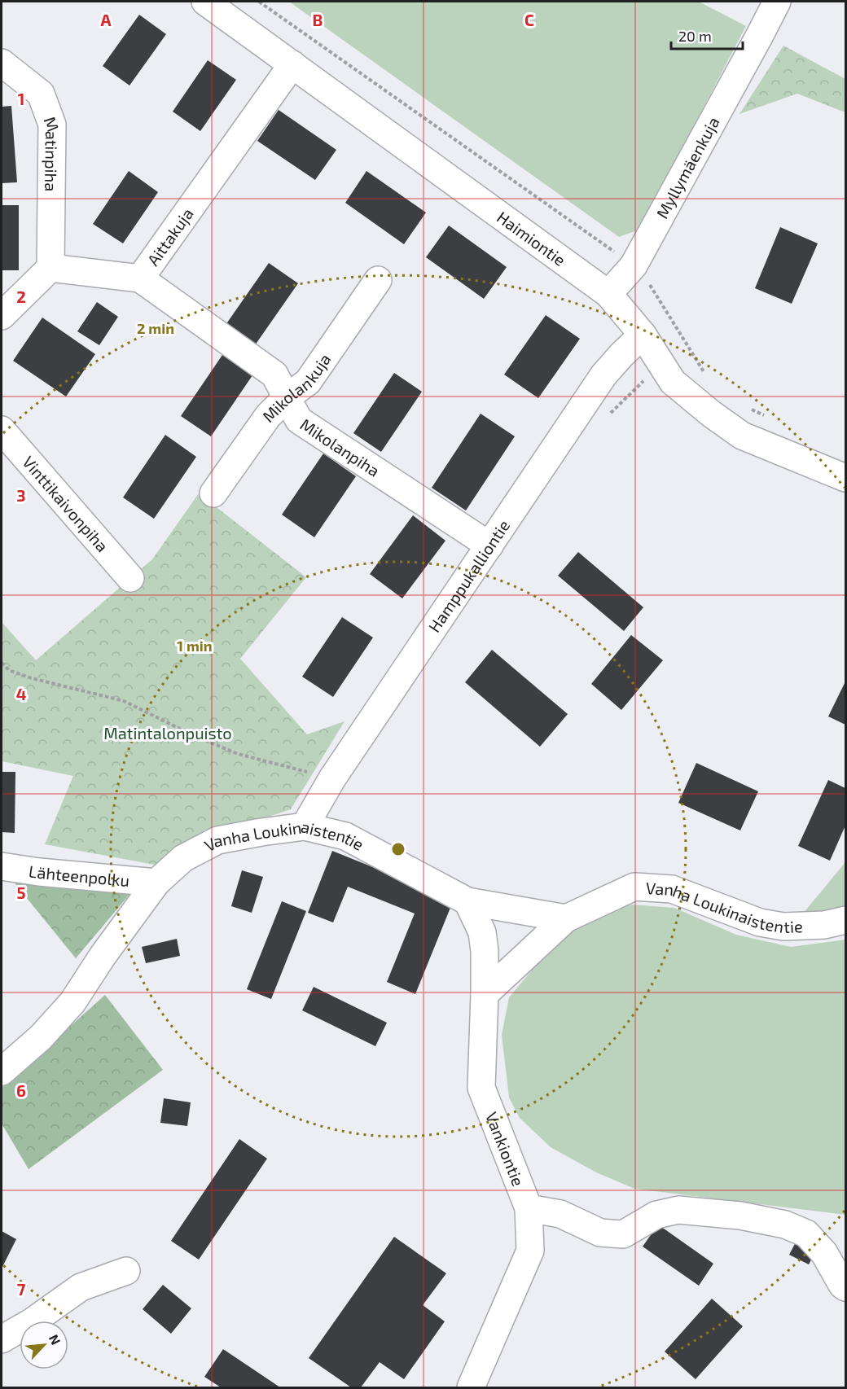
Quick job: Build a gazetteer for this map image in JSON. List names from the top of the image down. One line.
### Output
{"streets":{"street":["Matinpiha","Myllymäenkuja","Aittakuja","Haimiontie","Mikolankuja","Mikolanpiha","Vinttikaivonpiha","Hamppukalliontie","Vanha Loukinaistentie","Lähteenpolku","Vankiontie"]},"crossings":[["Matinpiha","Aittakuja"],["Myllymäenkuja","Haimiontie"],["Aittakuja","Haimiontie"],["Aittakuja","Mikolanpiha"],["Haimiontie","Hamppukalliontie"],["Mikolankuja","Mikolanpiha"],["Mikolanpiha","Hamppukalliontie"],["Hamppukalliontie","Vanha Loukinaistentie"],["Vanha Loukinaistentie","Lähteenpolku"],["Vanha Loukinaistentie","Vankiontie"]],"parks":["Matintalonpuisto"],"scale_bar":"20 m","north":"top right","grid":{"columns":["A","B","C"],"rows":["1","2","3","4","5","6","7"]},"rings":["2 min","1 min"]}
